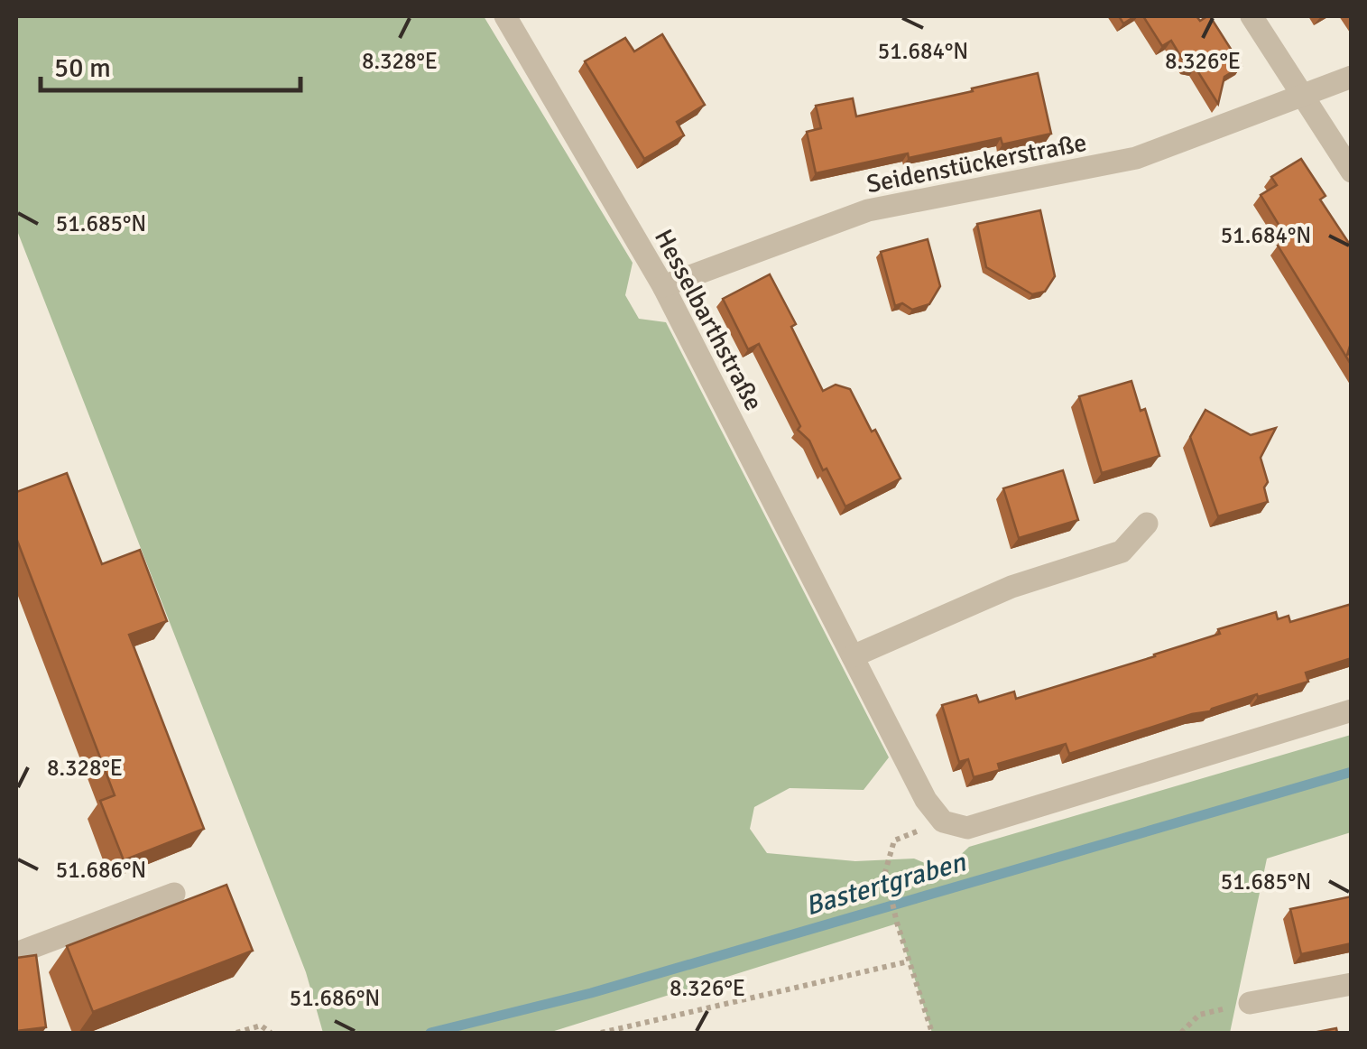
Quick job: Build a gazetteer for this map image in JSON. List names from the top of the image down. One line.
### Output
{"streets":{"street":["Seidenstückerstraße","Hesselbarthstraße"]},"crossings":[["Seidenstückerstraße","Hesselbarthstraße"]],"water":["Bastertgraben"],"scale_bar":"50 m","coordinates":["51.684°N","8.328°E","8.326°E","51.685°N","51.686°N"]}
